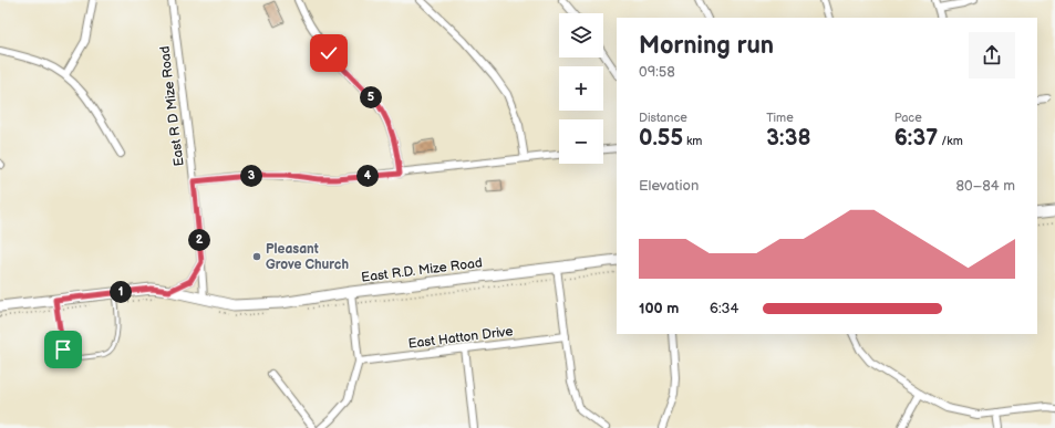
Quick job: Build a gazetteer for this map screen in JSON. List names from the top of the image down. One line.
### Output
{"streets":{"main road":["East R.D. Mize Road"],"street":["East R D Mize Road","East Hatton Drive"]},"crossings":[["East R D Mize Road","East R.D. Mize Road"]],"places":["Pleasant Grove Church"],"page":{"map_buttons":["+","−"],"heading":["Morning run","09:58"],"pins":["5","3","4","2","1"],"stats":[["Distance","0.55 km"],["Time","3:38"],["Pace","6:37 /km"]],"chart":["Elevation","80–84 m"],"list":[{"name":"100 m","note":"6:34"}]}}
